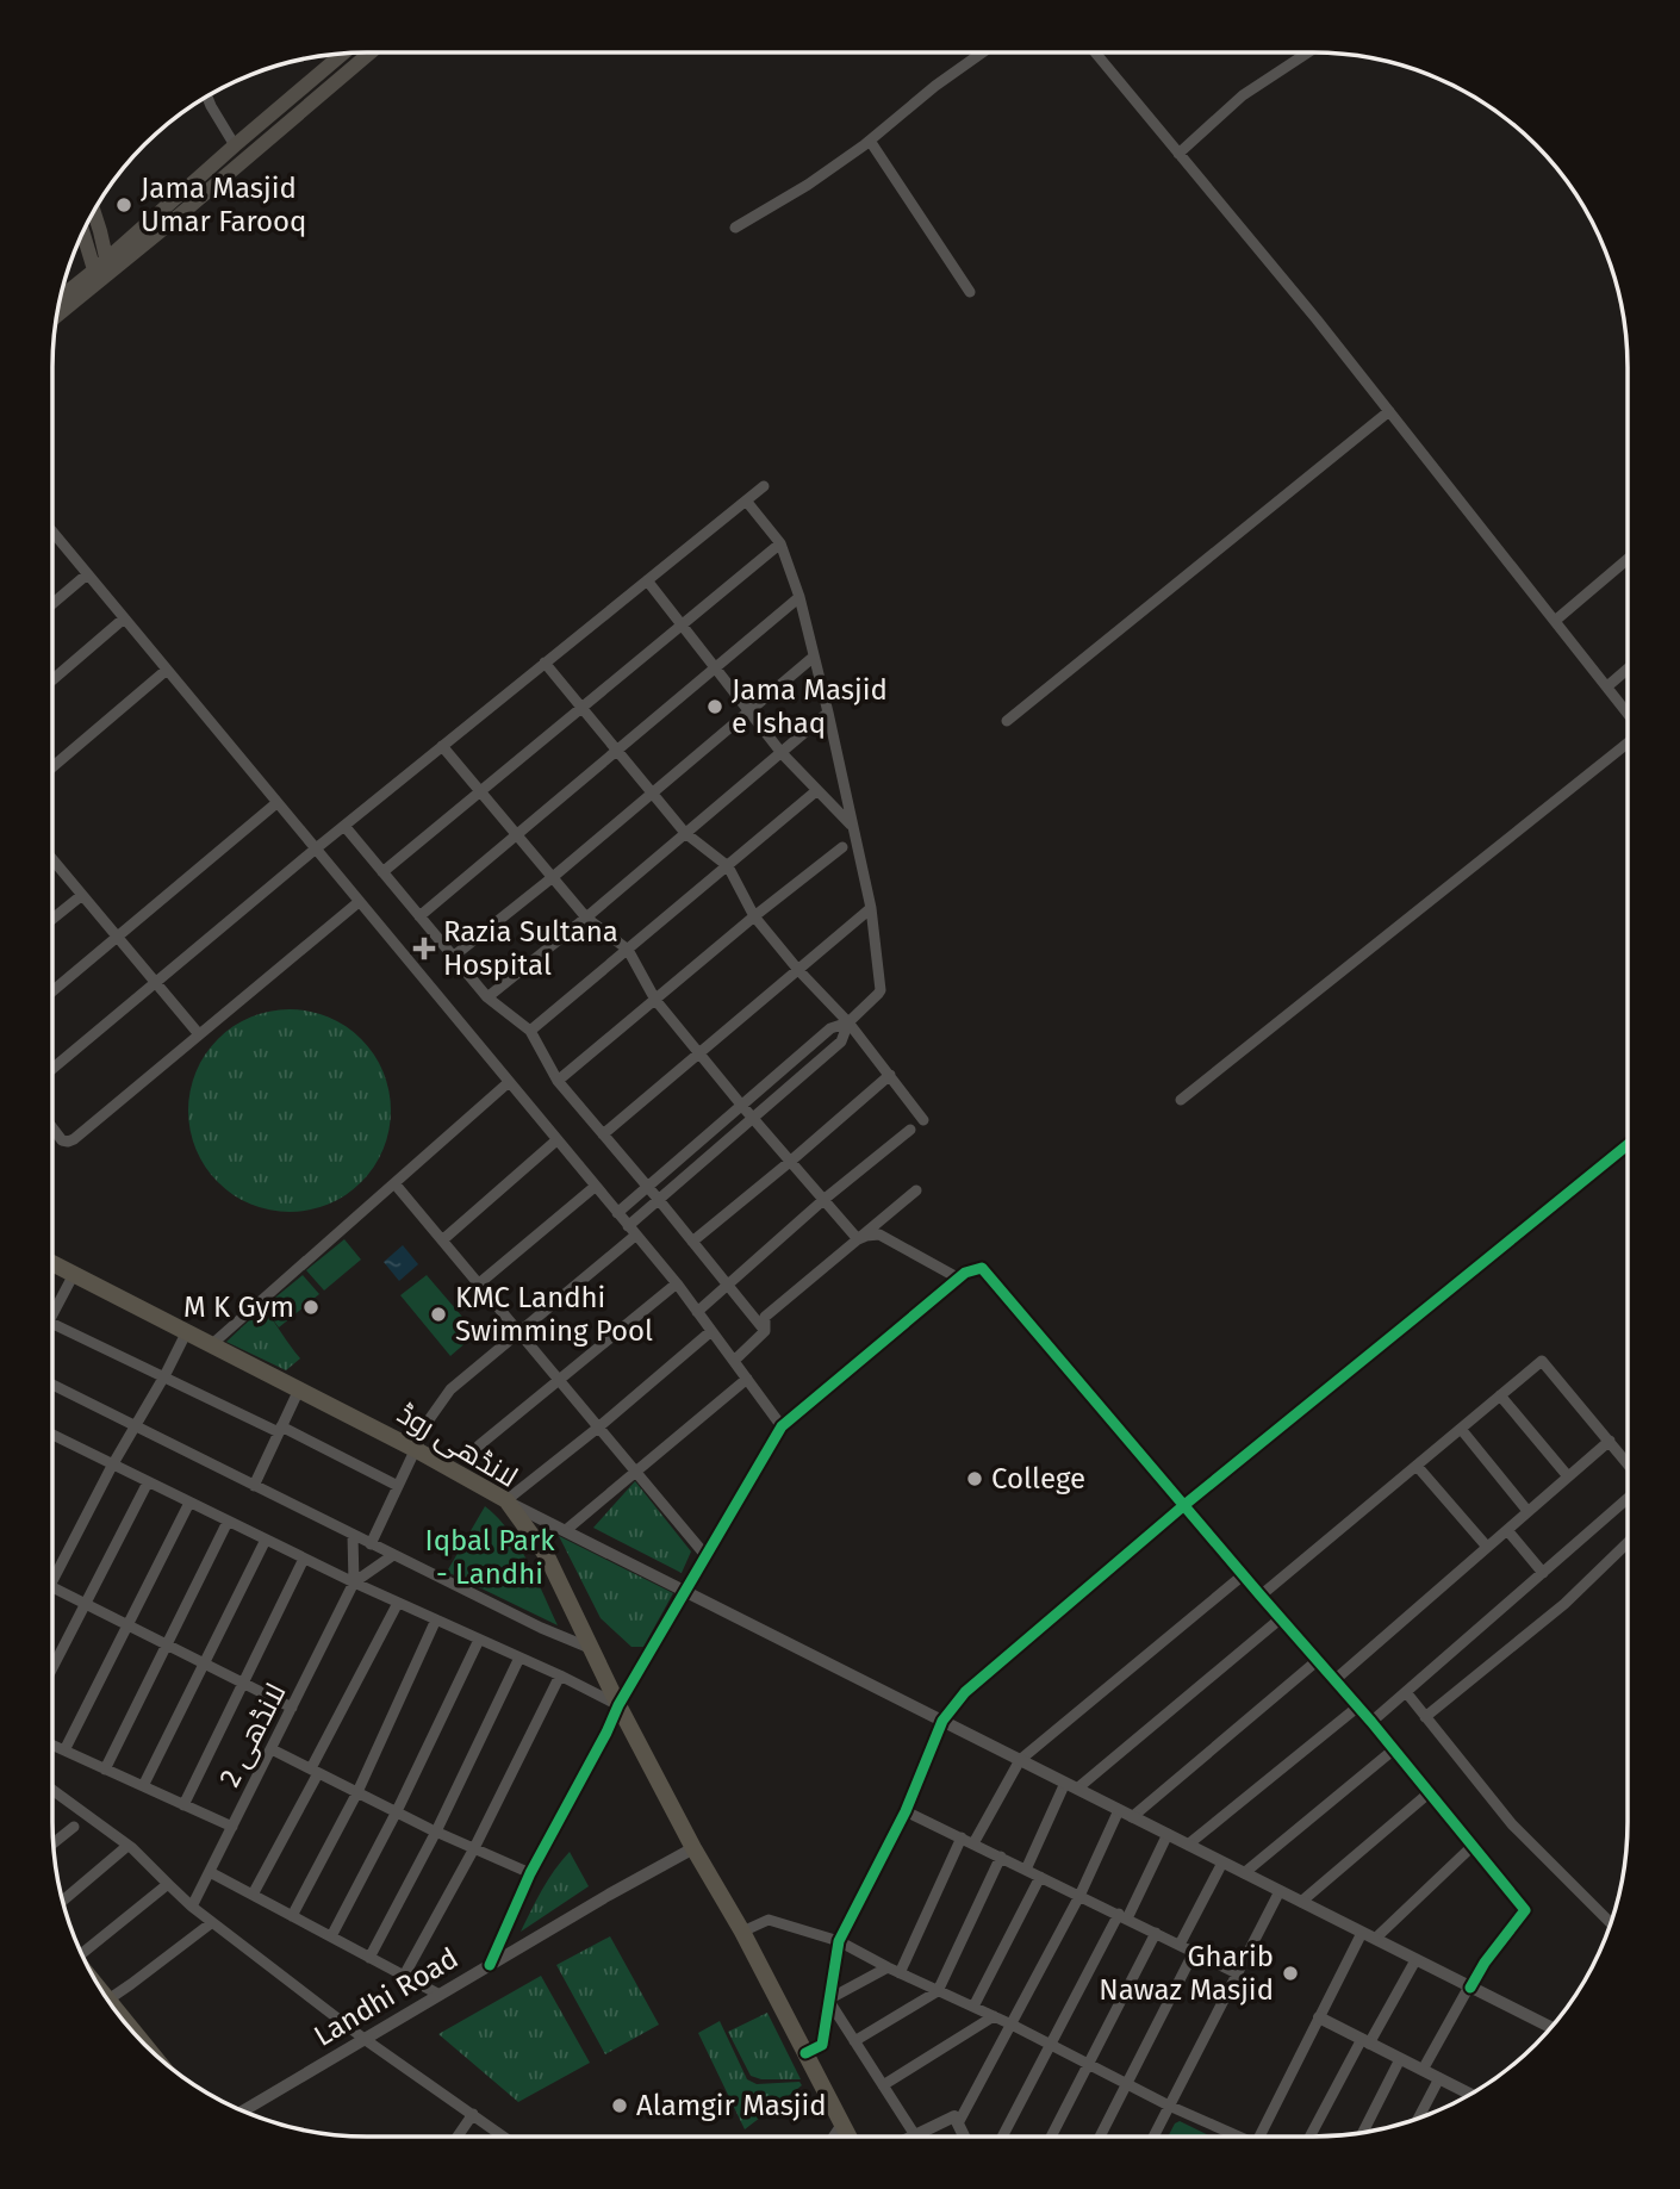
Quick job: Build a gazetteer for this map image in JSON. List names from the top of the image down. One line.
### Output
{"streets":{"main road":["لانڈھی روڈ"],"street":["لانڈھی 2","Landhi Road"]},"crossings":[["لانڈھی روڈ","Landhi Road"]],"parks":["Iqbal Park - Landhi"],"places":{"other":["Jama Masjid Umar Farooq","Jama Masjid e Ishaq","M K Gym","KMC Landhi Swimming Pool","College","Gharib Nawaz Masjid","Alamgir Masjid"],"health":["Razia Sultana Hospital"]}}
